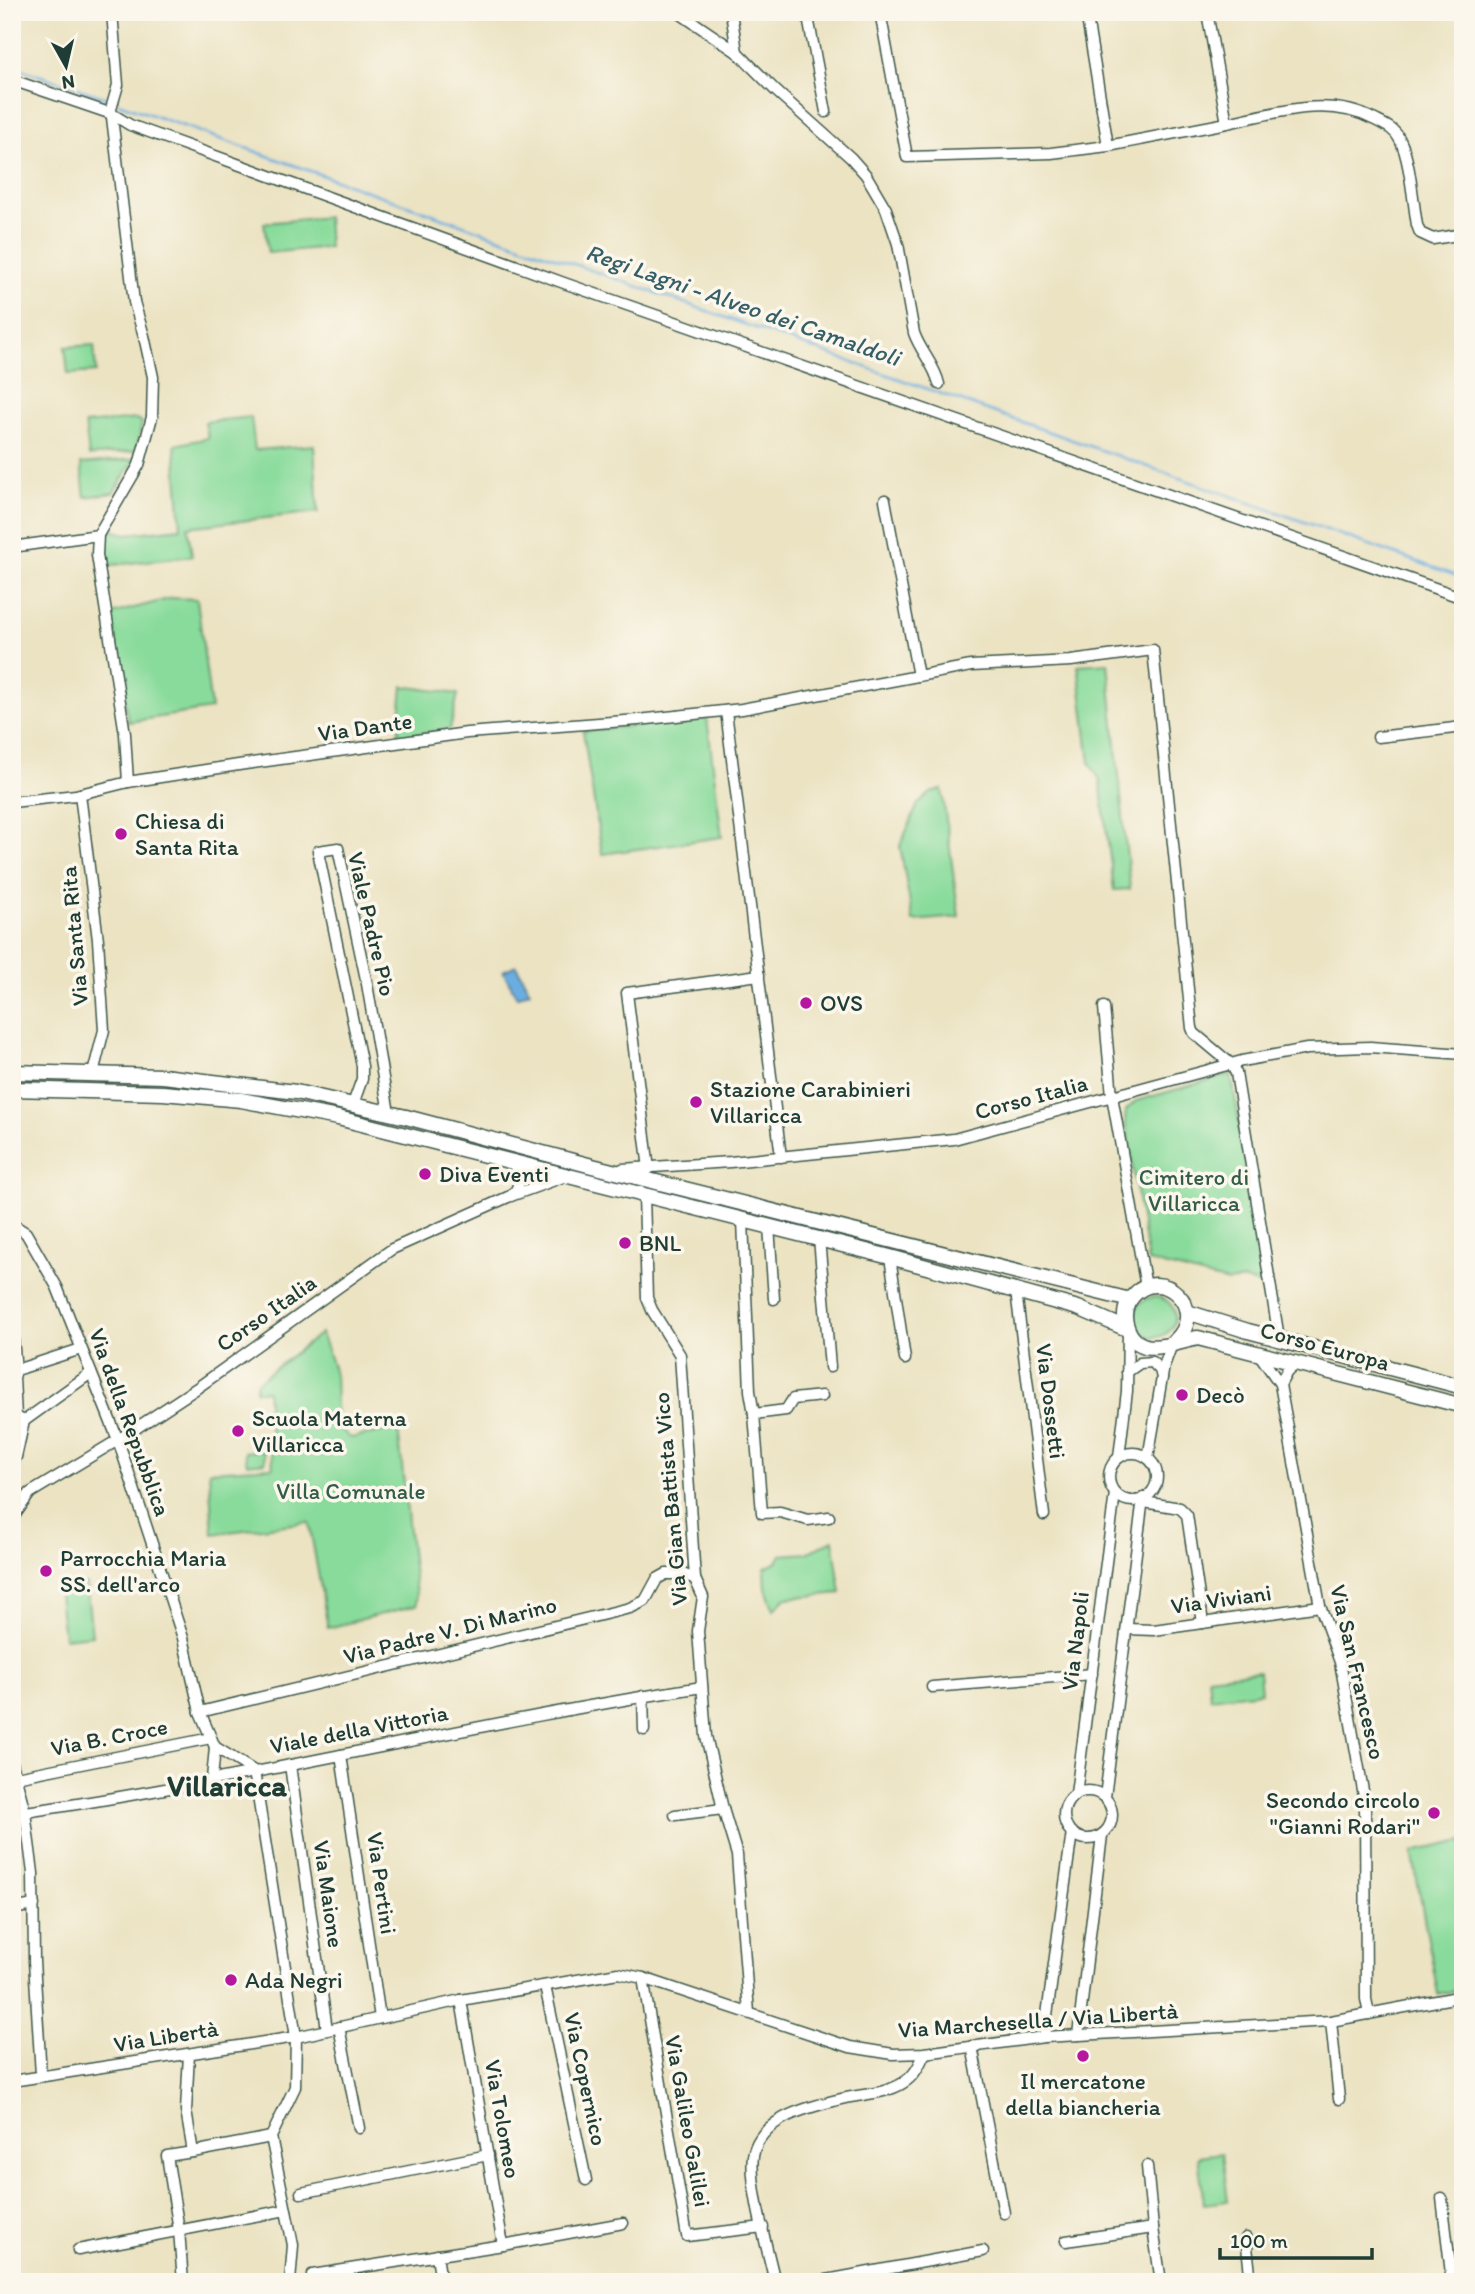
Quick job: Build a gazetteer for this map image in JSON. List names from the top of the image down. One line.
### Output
{"streets":{"main road":["Corso Europa"],"street":["Via Dante","Viale Padre Pio","Via Santa Rita","Corso Italia","Via Dossetti","Via della Repubblica","Via Gian Battista Vico","Via Viviani","Via Padre V. Di Marino","Via Napoli","Via San Francesco","Viale della Vittoria","Via B. Croce","Via Pertini","Via Maione","Via Marchesella / Via Libertà","Via Libertà","Via Copernico","Via Tolomeo","Via Galileo Galilei"]},"crossings":[["Via Dante","Via Santa Rita"],["Via Dante","Corso Italia"],["Corso Italia","Via della Repubblica"],["Corso Europa","Via San Francesco"],["Via della Repubblica","Via Padre V. Di Marino"],["Via della Repubblica","Via B. Croce"],["Via Gian Battista Vico","Via Padre V. Di Marino"],["Via Gian Battista Vico","Viale della Vittoria"],["Via Gian Battista Vico","Via Marchesella / Via Libertà"],["Via Viviani","Via San Francesco"],["Via San Francesco","Via Marchesella / Via Libertà"],["Viale della Vittoria","Via Pertini"],["Viale della Vittoria","Via Maione"],["Via Pertini","Via Marchesella / Via Libertà"],["Via Maione","Via Marchesella / Via Libertà"],["Via Marchesella / Via Libertà","Via Libertà"],["Via Marchesella / Via Libertà","Via Copernico"],["Via Marchesella / Via Libertà","Via Tolomeo"],["Via Marchesella / Via Libertà","Via Galileo Galilei"]],"districts":["Villaricca"],"water":["Regi Lagni - Alveo dei Camaldoli"],"parks":["Cimitero di Villaricca","Villa Comunale"],"places":["Chiesa di Santa Rita","OVS","Stazione Carabinieri Villaricca","Diva Eventi","BNL","Decò","Scuola Materna Villaricca","Parrocchia Maria SS. dell'arco","Secondo circolo \"Gianni Rodari\"","Ada Negri","Il mercatone della biancheria"],"scale_bar":"100 m","north":"bottom"}
